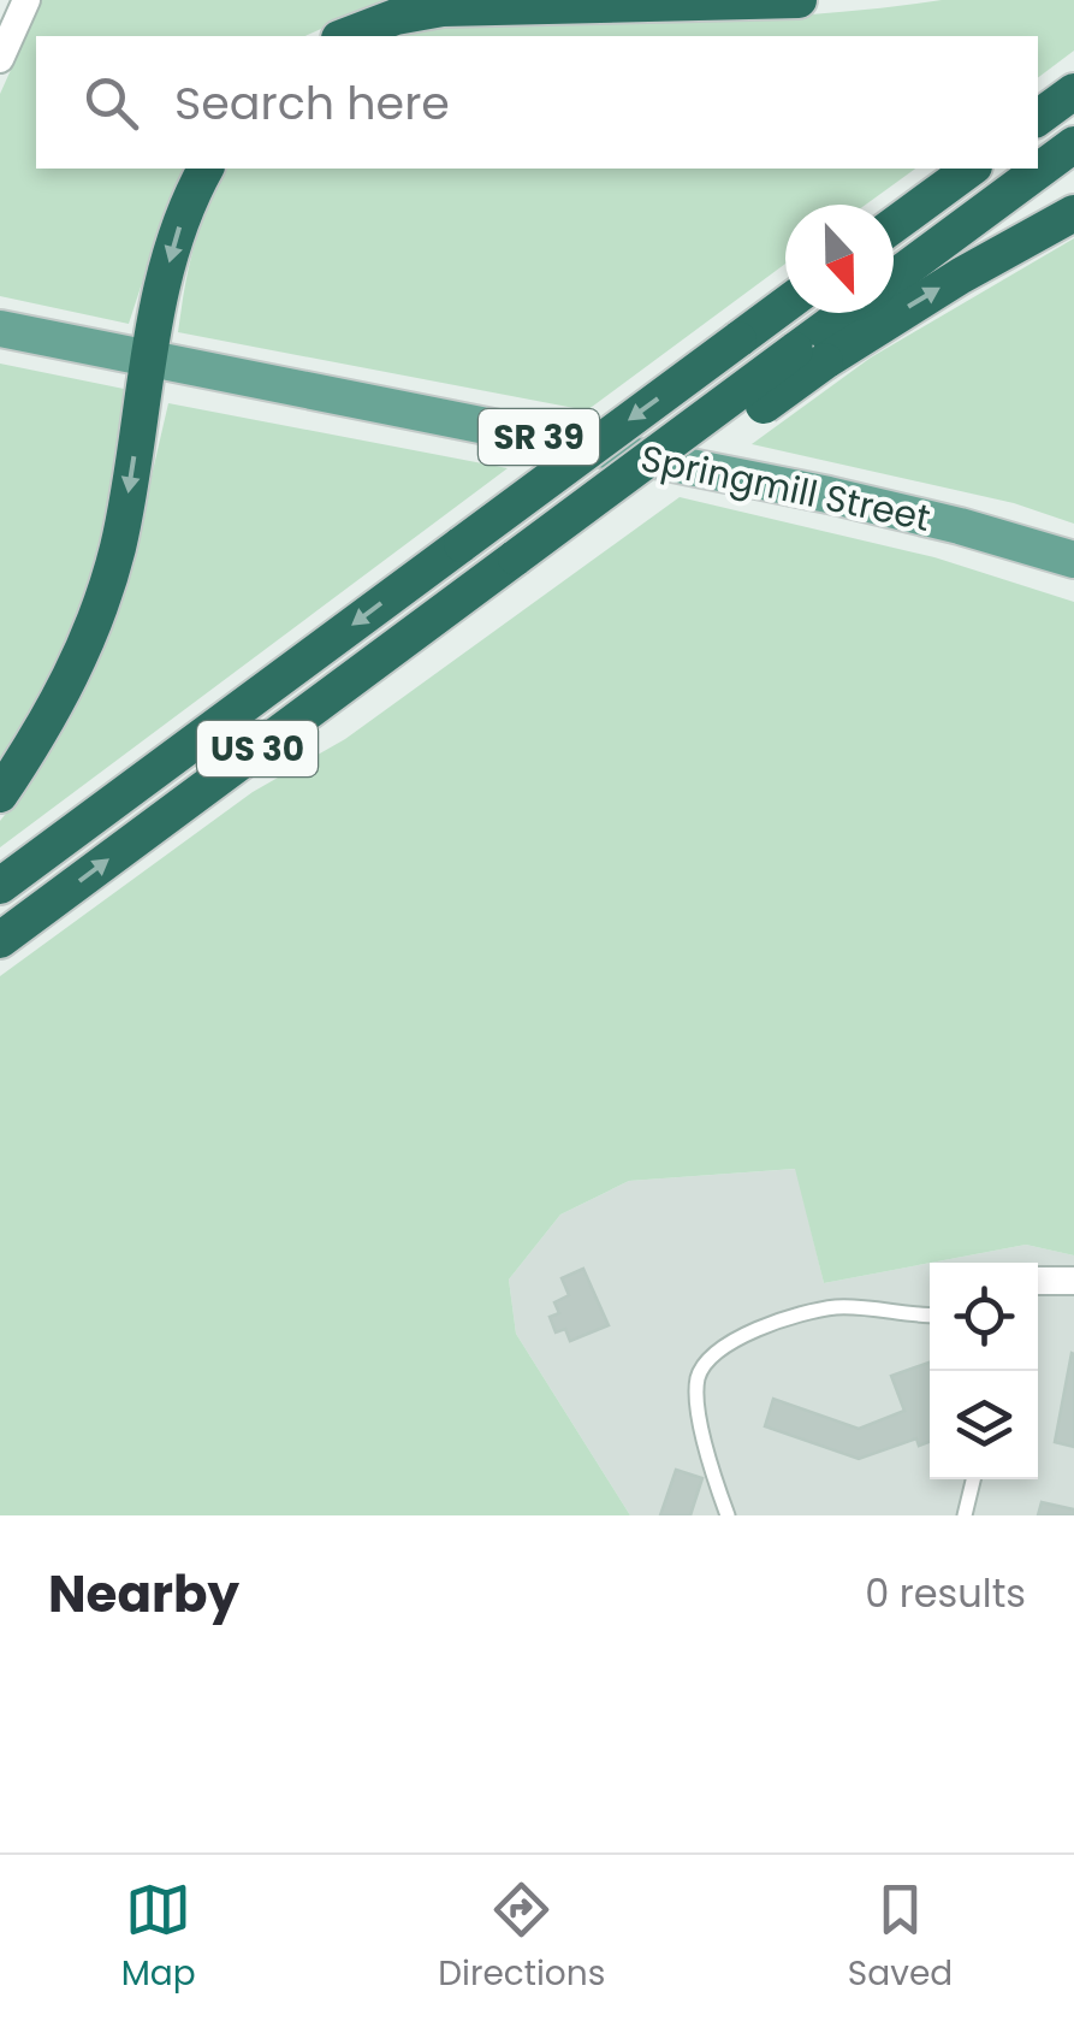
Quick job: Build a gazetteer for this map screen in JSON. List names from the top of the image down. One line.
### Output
{"streets":{"highway":["US 30"],"main road":["SR 39","Springmill Street"]},"north":"bottom","page":{"search":"Search here","heading":["Nearby","0 results"],"nav":["Map","Directions","Saved"]}}
